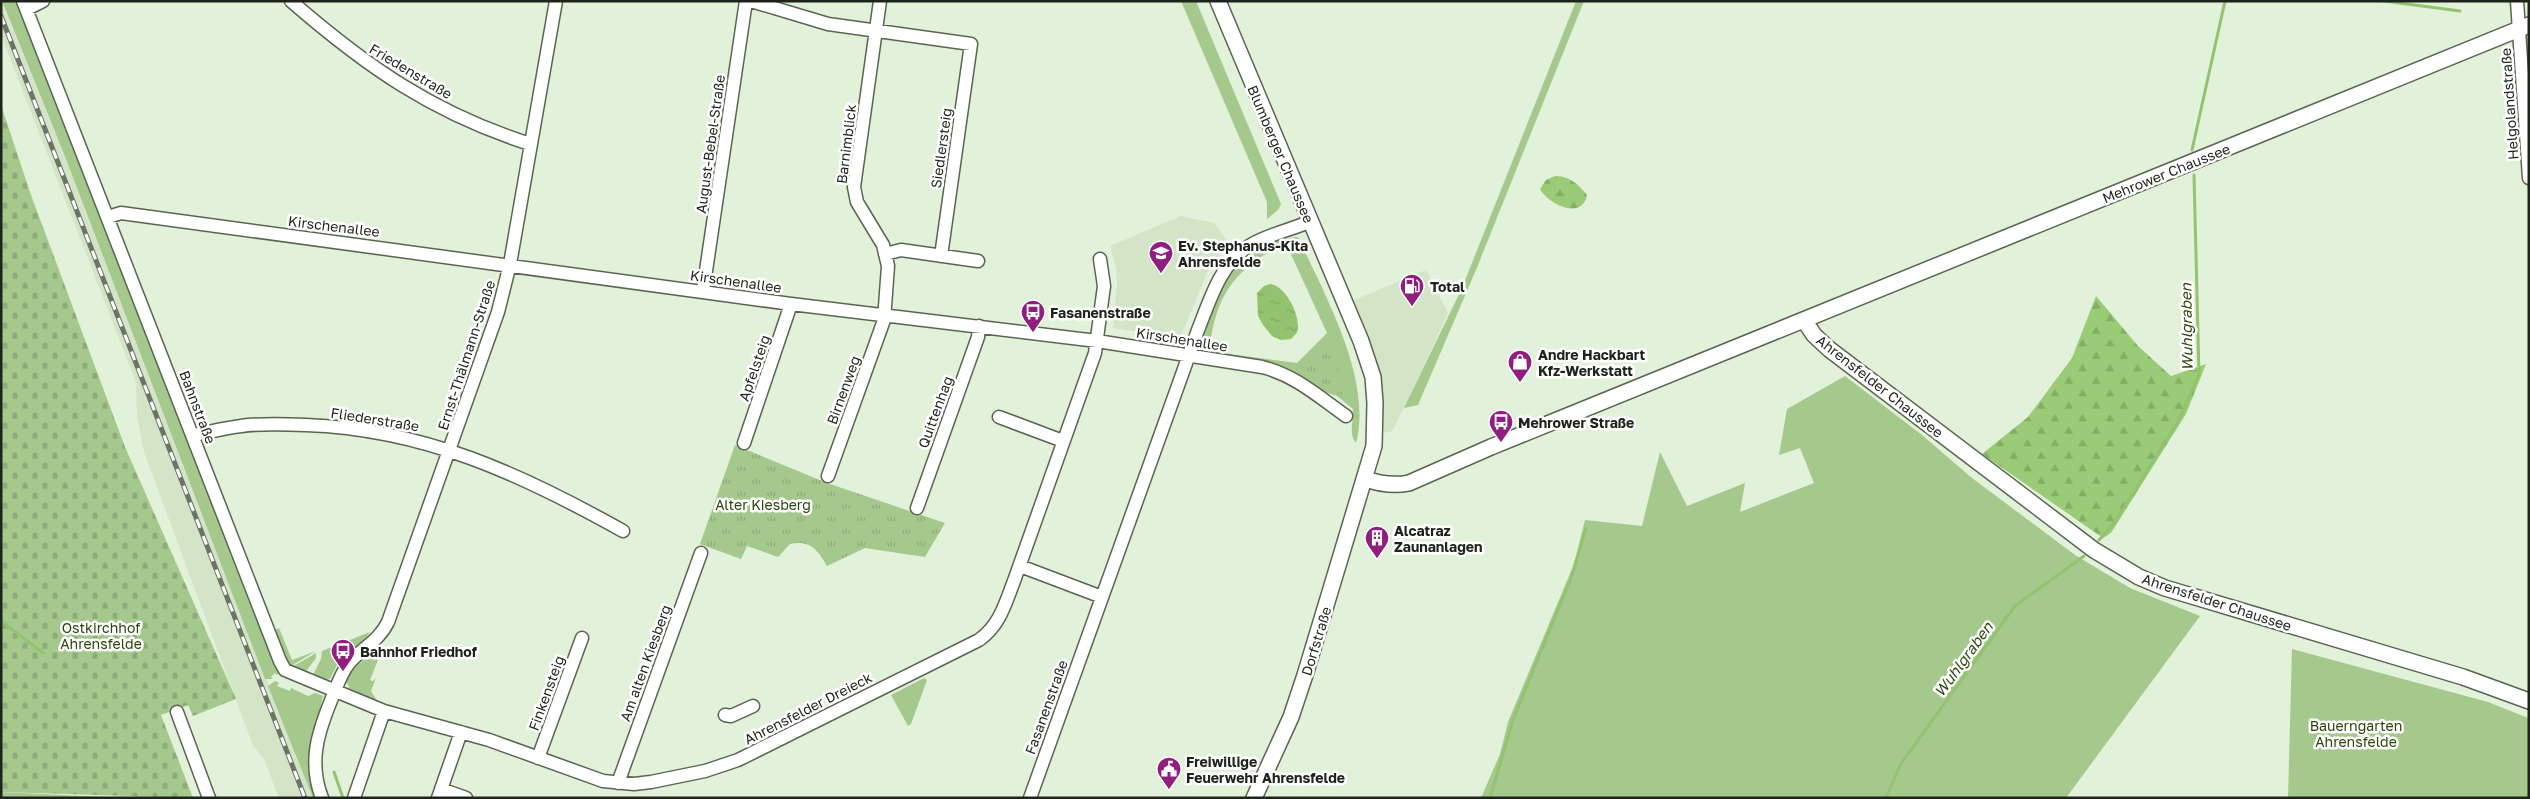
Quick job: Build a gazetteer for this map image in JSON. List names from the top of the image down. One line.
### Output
{"streets":{"main road":["Blumberger Chaussee","Mehrower Chaussee","Ahrensfelder Chaussee","Dorfstraße"],"street":["Friedenstraße","Helgolandstraße","August-Bebel-Straße","Barnimblick","Siedlersteig","Kirschenallee","Ernst-Thälmann-Straße","Apfelsteig","Birnenweg","Bahnstraße","Quittenhag","Fliederstraße","Am alten Kiesberg","Finkensteig","Fasanenstraße","Ahrensfelder Dreieck"]},"crossings":[["Friedenstraße","Ernst-Thälmann-Straße"],["Helgolandstraße","Mehrower Chaussee"],["August-Bebel-Straße","Kirschenallee"],["Barnimblick","Siedlersteig"],["Barnimblick","Kirschenallee"],["Barnimblick","Birnenweg"],["Blumberger Chaussee","Dorfstraße"],["Blumberger Chaussee","Fasanenstraße"],["Mehrower Chaussee","Ahrensfelder Chaussee"],["Kirschenallee","Ernst-Thälmann-Straße"],["Kirschenallee","Apfelsteig"],["Kirschenallee","Birnenweg"],["Kirschenallee","Bahnstraße"],["Kirschenallee","Quittenhag"],["Kirschenallee","Fasanenstraße"],["Kirschenallee","Ahrensfelder Dreieck"],["Ernst-Thälmann-Straße","Bahnstraße"],["Ernst-Thälmann-Straße","Fliederstraße"],["Ernst-Thälmann-Straße","Ahrensfelder Dreieck"],["Bahnstraße","Fliederstraße"],["Bahnstraße","Ahrensfelder Dreieck"],["Am alten Kiesberg","Ahrensfelder Dreieck"],["Finkensteig","Ahrensfelder Dreieck"]],"water":["Wuhlgraben"],"parks":["Alter Kiesberg","Ostkirchhof Ahrensfelde","Bauerngarten Ahrensfelde"],"places":{"school or university":["Ev. Stephanus-Kita Ahrensfelde"],"fuel station":["Total"],"bus stop":["Fasanenstraße","Mehrower Straße","Bahnhof Friedhof"],"shop":["Andre Hackbart Kfz-Werkstatt"],"building":["Alcatraz Zaunanlagen"],"public building":["Freiwillige Feuerwehr Ahrensfelde"]}}
